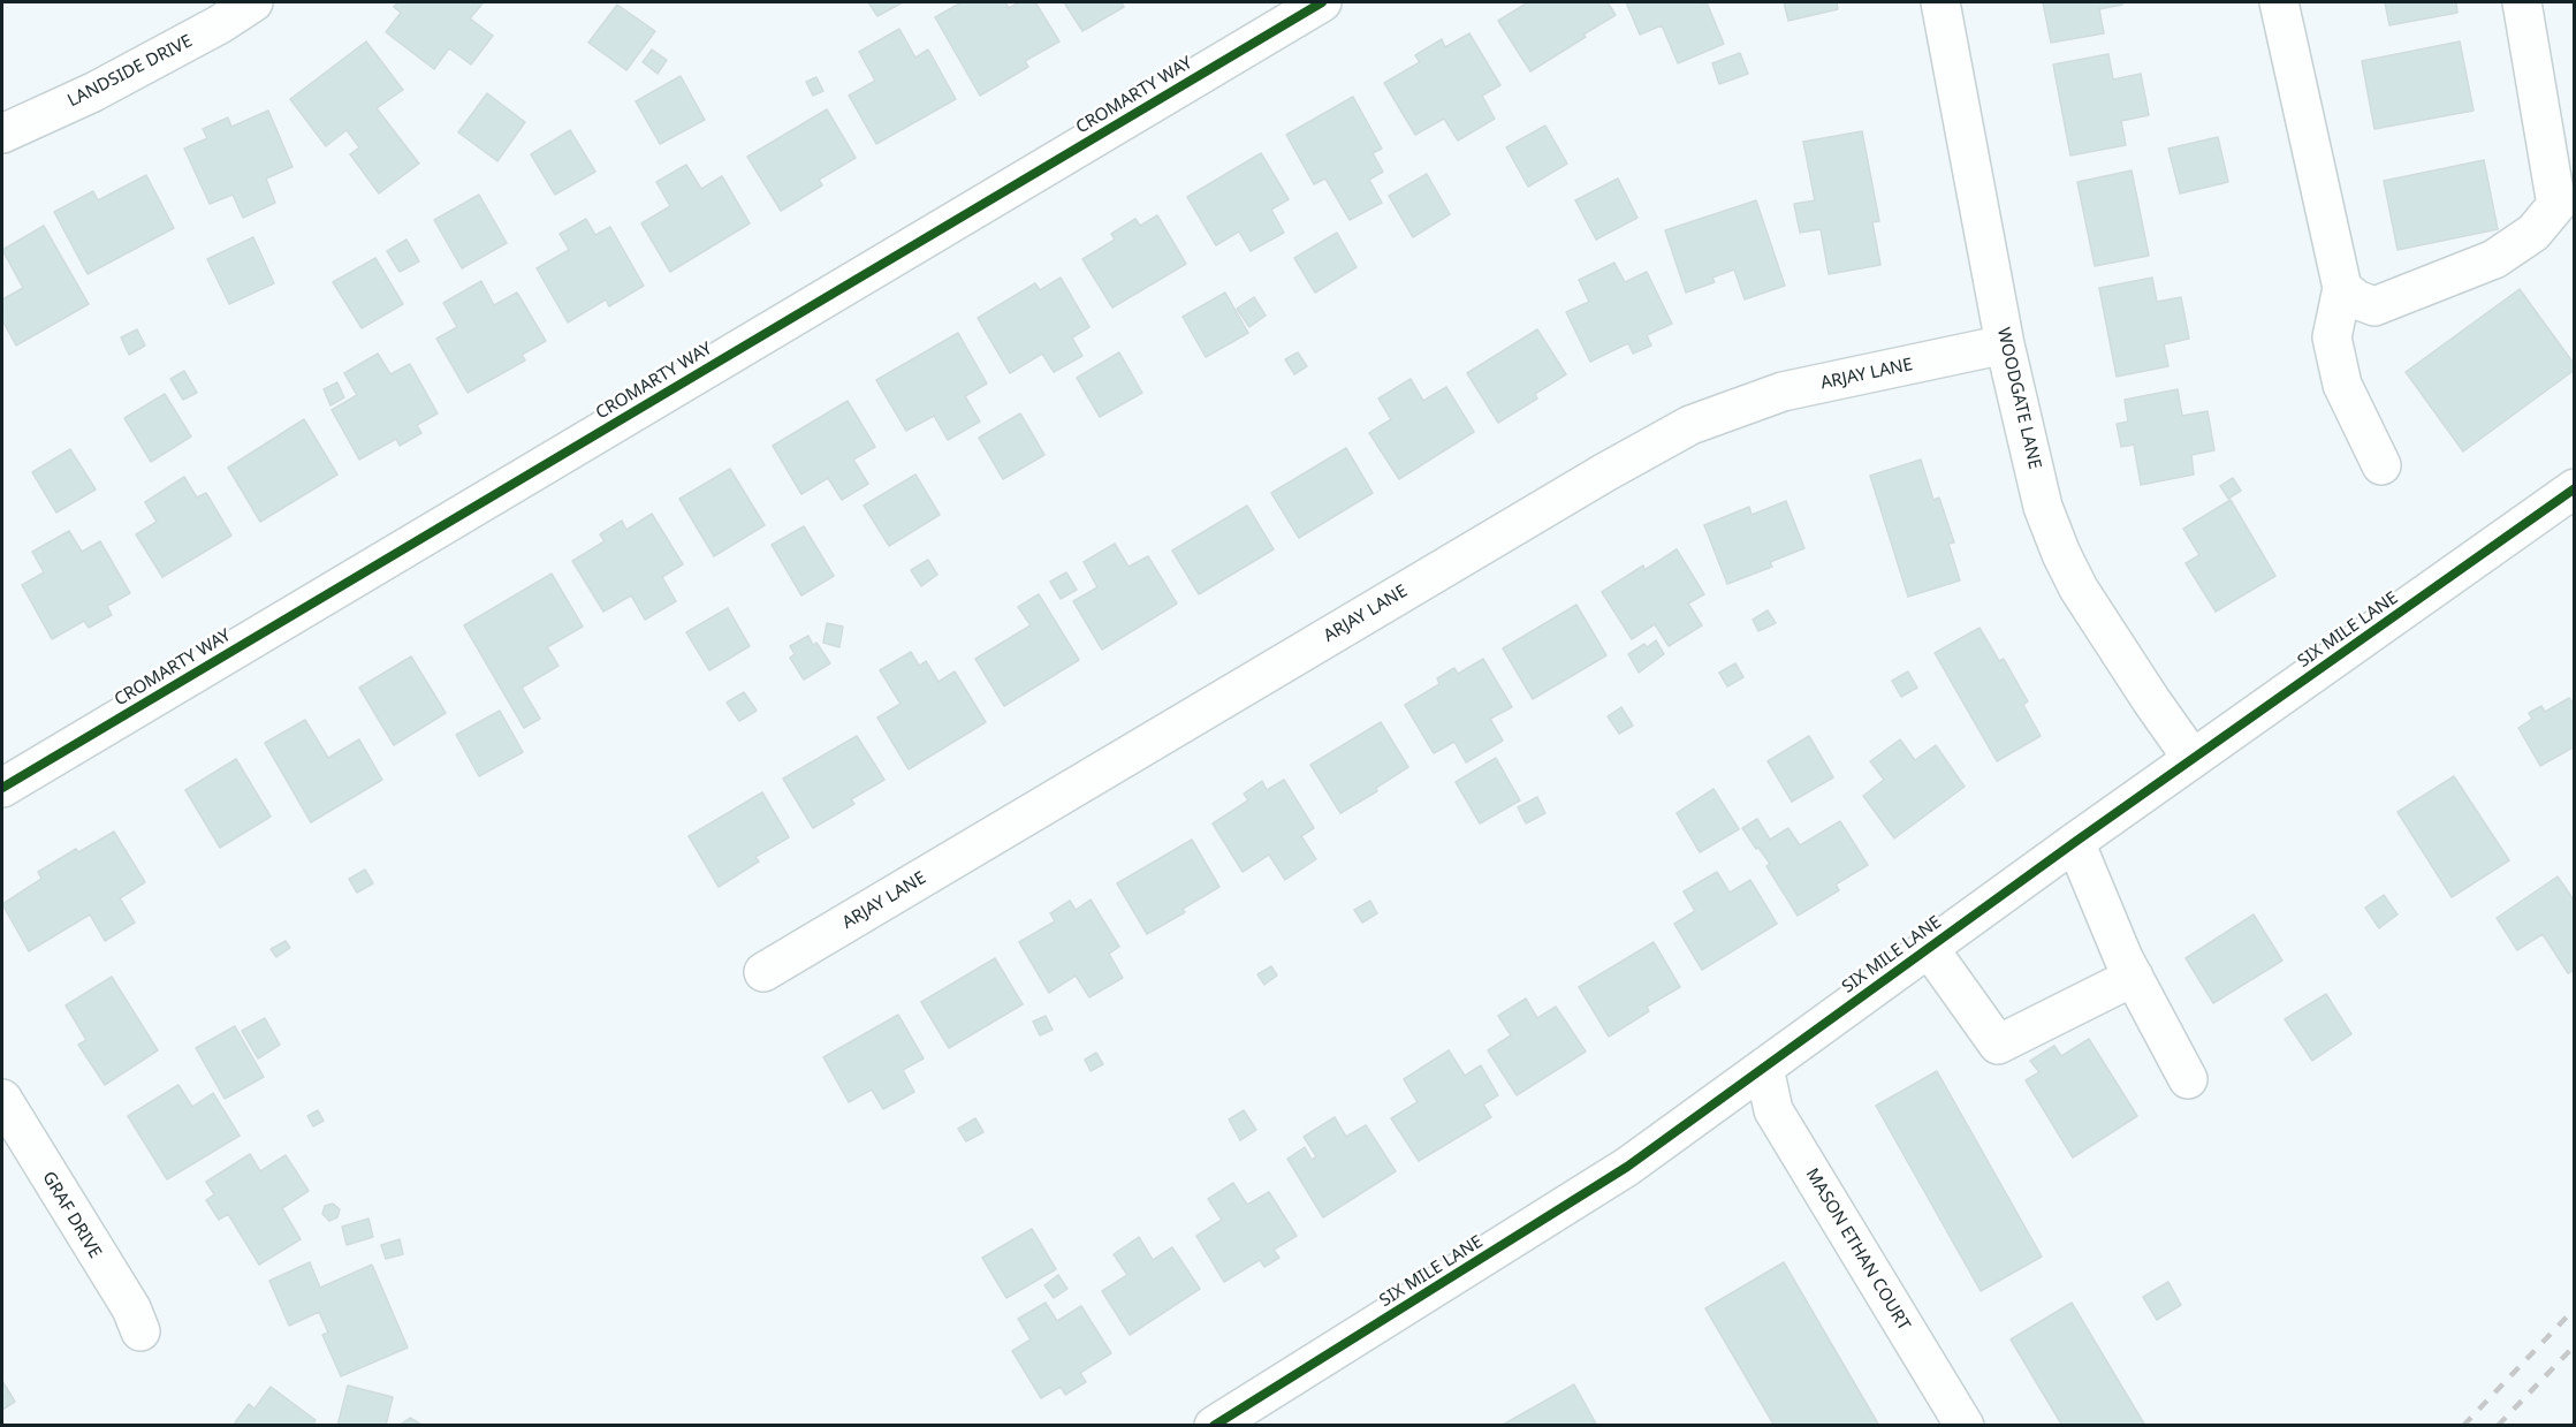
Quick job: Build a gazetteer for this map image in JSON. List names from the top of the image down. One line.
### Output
{"streets":{"street":["LANDSIDE DRIVE","CROMARTY WAY","ARJAY LANE","WOODGATE LANE","SIX MILE LANE","GRAF DRIVE","MASON ETHAN COURT"]},"crossings":[["ARJAY LANE","WOODGATE LANE"],["WOODGATE LANE","SIX MILE LANE"],["SIX MILE LANE","MASON ETHAN COURT"]]}
